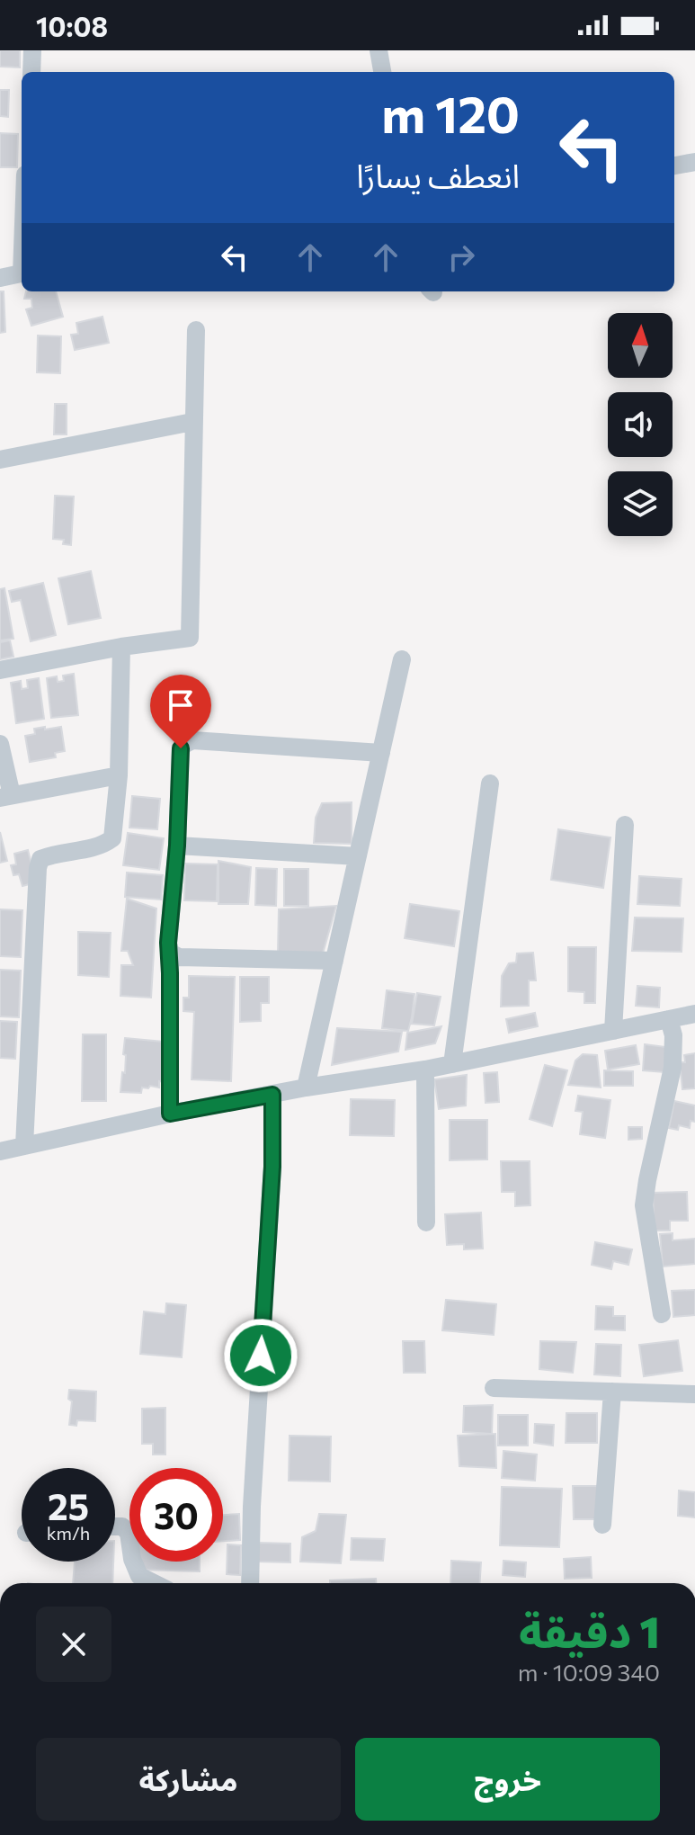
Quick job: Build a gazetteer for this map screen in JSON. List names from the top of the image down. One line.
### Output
{"north":"top","page":{"status":"10:08","turn":["120 m","انعطف يسارًا"],"speed":"25 km/h","limit":"30","heading":["1 دقيقة","340 m · 10:09"],"buttons":["خروج","مشاركة"]}}
